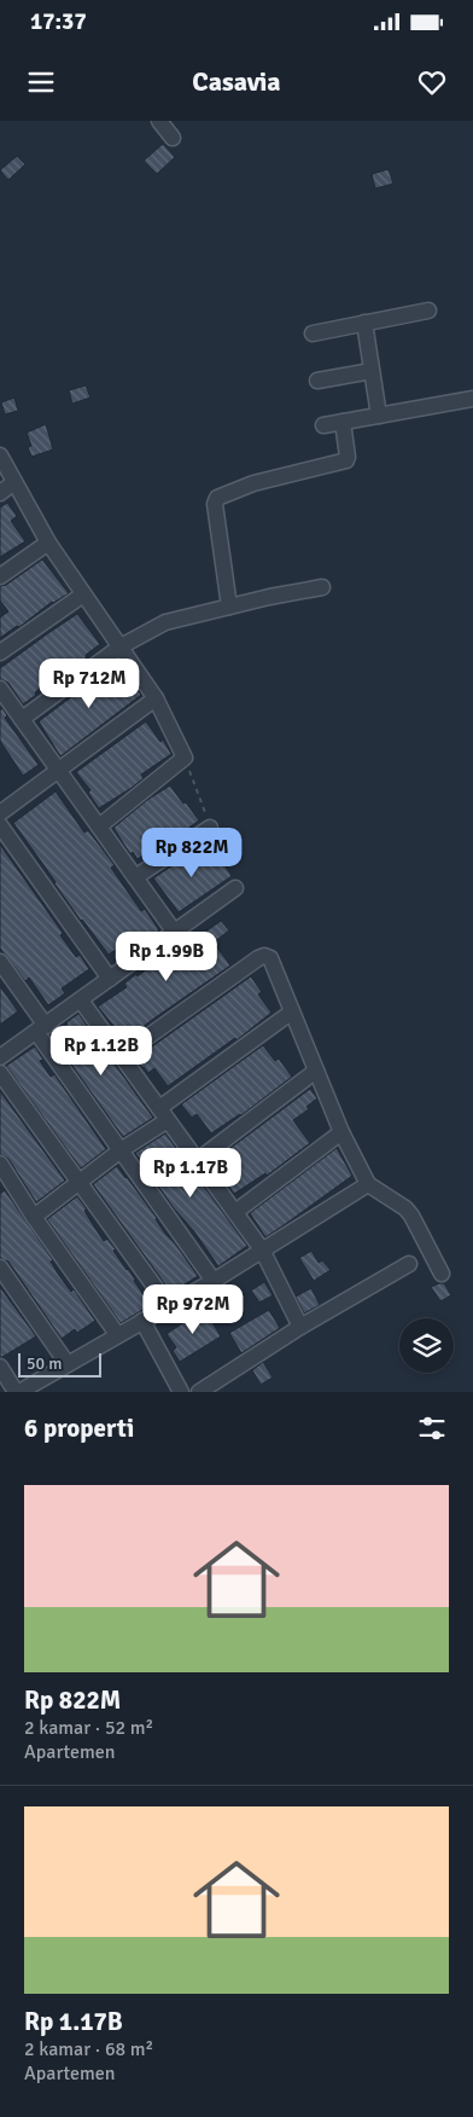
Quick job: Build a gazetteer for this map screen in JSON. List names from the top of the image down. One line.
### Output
{"scale_bar":"50 m","page":{"status":"17:37","header":"Casavia","price":["Rp 712M","Rp 822M","Rp 1.99B","Rp 1.12B","Rp 1.17B","Rp 972M"],"scale":"50 m","heading":"6 properti","list":[{"name":"Rp 822M","note":"2 kamar · 52 m² · Apartemen"},{"name":"Rp 1.17B","note":"2 kamar · 68 m² · Apartemen"}]}}
